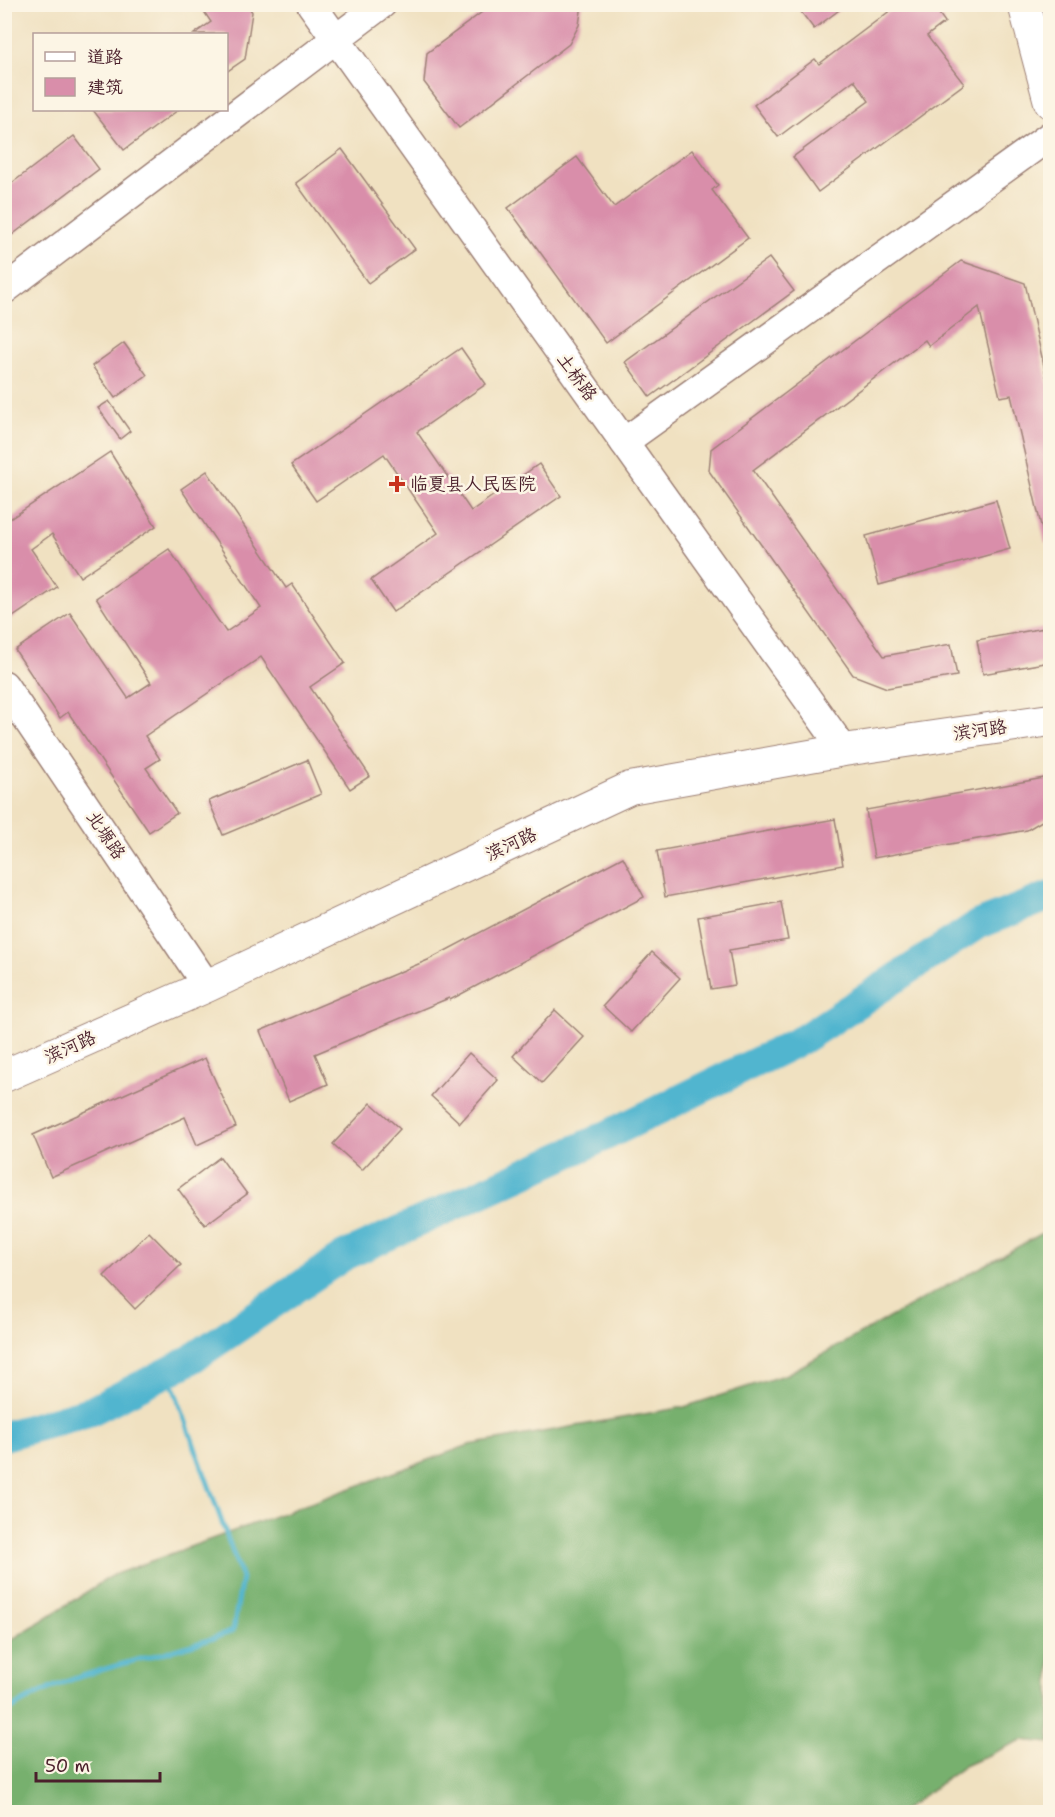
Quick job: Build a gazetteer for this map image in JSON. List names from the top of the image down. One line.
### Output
{"streets":{"main road":["滨河路"],"street":["土桥路","北塬路"]},"crossings":[["土桥路","滨河路"],["滨河路","北塬路"]],"places":{"health":["临夏县人民医院"]},"legend":["道路","建筑"],"scale_bar":"50 m"}
